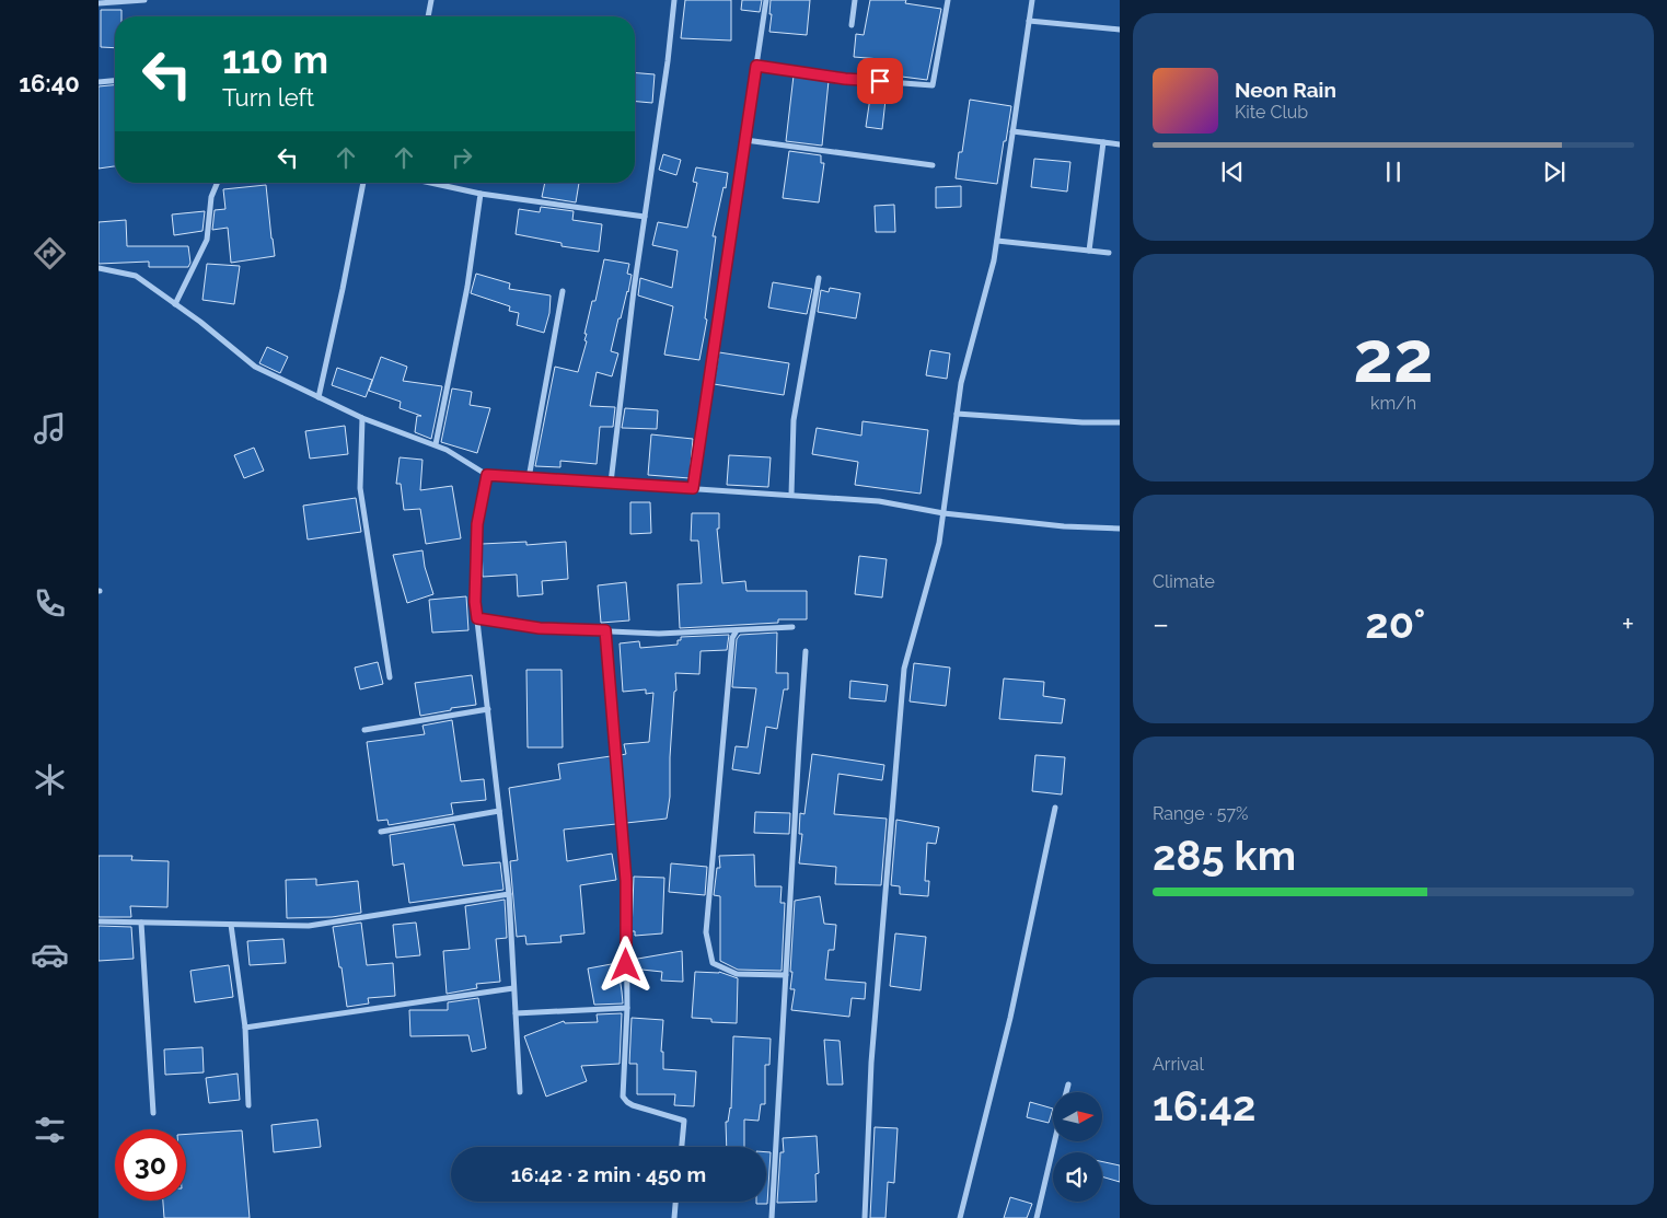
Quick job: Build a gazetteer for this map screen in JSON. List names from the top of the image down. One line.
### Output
{"north":"right","page":{"tabs":"16:40","turn":["110 m","Turn left"],"song":["Neon Rain","Kite Club"],"tile":[["22","km/h"],"Climate",["Range · 57%","285 km"],["Arrival","16:42"]],"heat":["−","20°","+"],"limit":"30","trip":"16:42 · 2 min · 450 m"}}
